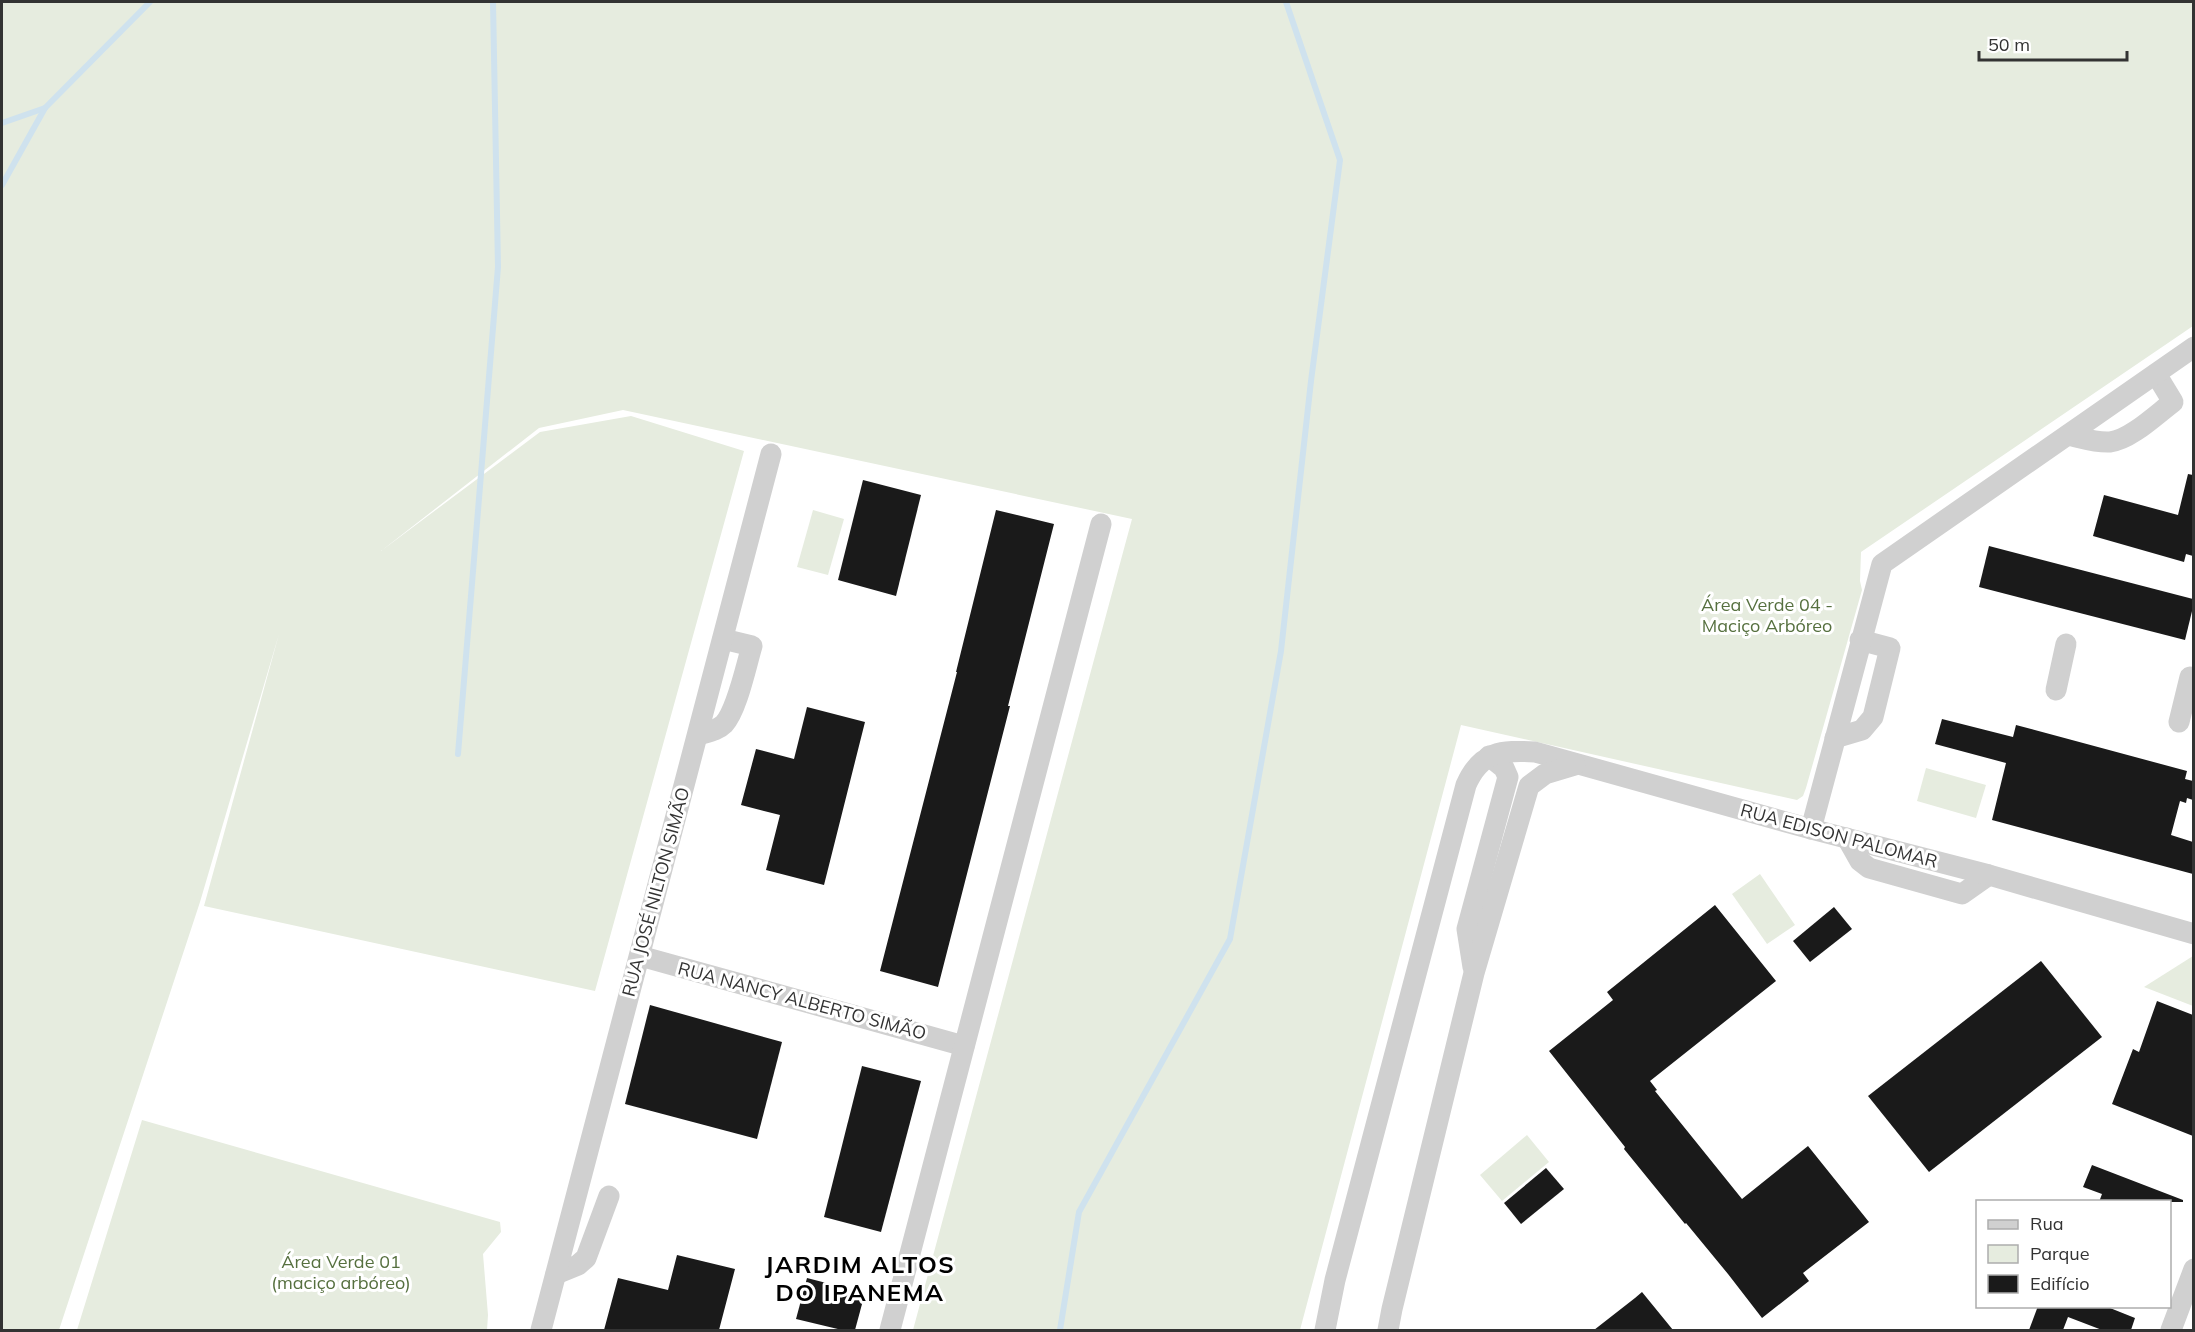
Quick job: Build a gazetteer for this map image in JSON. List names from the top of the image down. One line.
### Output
{"streets":{"street":["RUA EDISON PALOMAR","RUA JOSÉ NILTON SIMÃO","RUA NANCY ALBERTO SIMÃO"]},"crossings":[["RUA JOSÉ NILTON SIMÃO","RUA NANCY ALBERTO SIMÃO"]],"districts":["JARDIM ALTOS DO IPANEMA"],"parks":["Área Verde 04 - Maciço Arbóreo","Área Verde 01 (maciço arbóreo)"],"legend":["Rua","Parque","Edifício"],"scale_bar":"50 m"}
